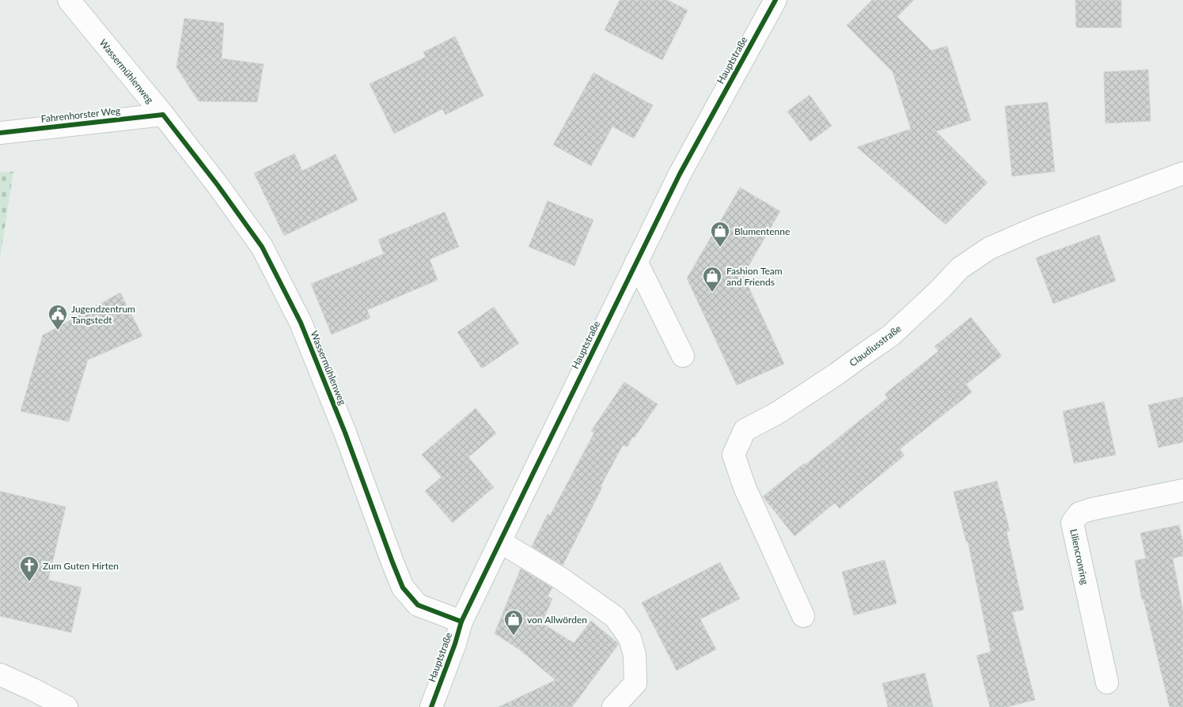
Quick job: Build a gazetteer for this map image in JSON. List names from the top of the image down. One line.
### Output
{"streets":{"street":["Hauptstraße","Wassermühlenweg","Fahrenhorster Weg","Claudiusstraße","Liliencronring"]},"crossings":[["Hauptstraße","Wassermühlenweg"],["Wassermühlenweg","Fahrenhorster Weg"]],"places":{"shop":["Blumentenne","Fashion Team and Friends","von Allwörden"],"public building":["Jugendzentrum Tangstedt"],"church":["Zum Guten Hirten"]}}
